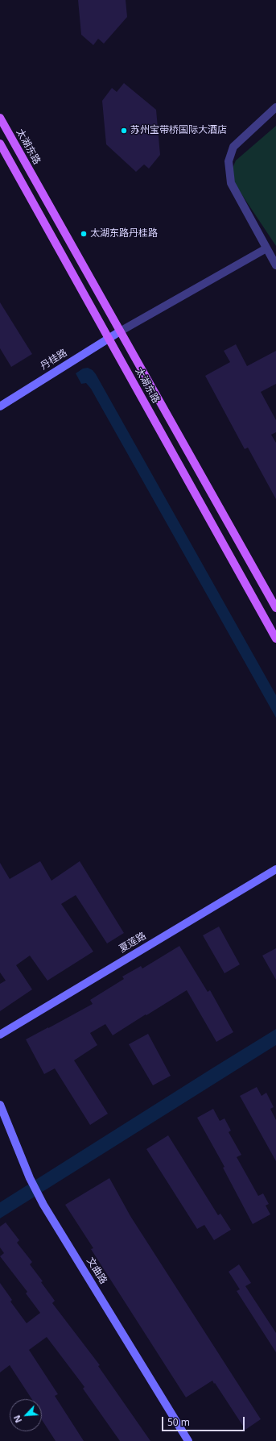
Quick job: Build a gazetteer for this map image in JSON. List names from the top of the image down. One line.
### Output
{"streets":{"main road":["太湖东路"],"street":["丹桂路","夏莲路","文曲路"]},"crossings":[["太湖东路","丹桂路"]],"places":["苏州宝带桥国际大酒店","太湖东路丹桂路"],"scale_bar":"50 m","north":"bottom left"}
